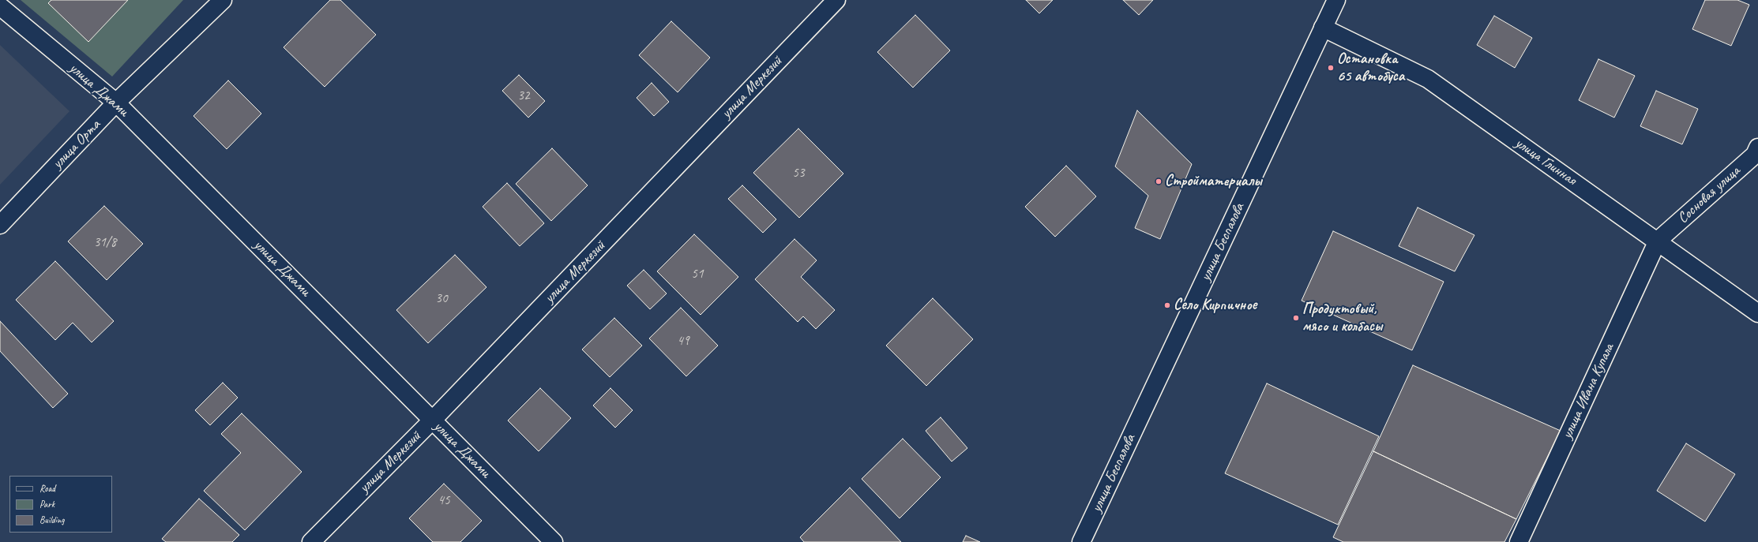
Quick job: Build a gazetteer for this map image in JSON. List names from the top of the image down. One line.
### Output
{"streets":{"street":["улица Меркезий","улица Джами","улица Орта","улица Глинная","Сосновая улица","улица Беспалова","улица Ивана Купала"]},"crossings":[["улица Меркезий","улица Джами"],["улица Джами","улица Орта"],["улица Глинная","Сосновая улица"],["улица Глинная","улица Беспалова"],["улица Глинная","улица Ивана Купала"],["Сосновая улица","улица Ивана Купала"]],"places":["Остановка 65 автобуса","Стройматериалы","Село Кирпичное","Продуктовый, мясо и колбасы"],"house_numbers":["32","53","31/8","51","30","49","45"],"legend":["Road","Park","Building"]}
